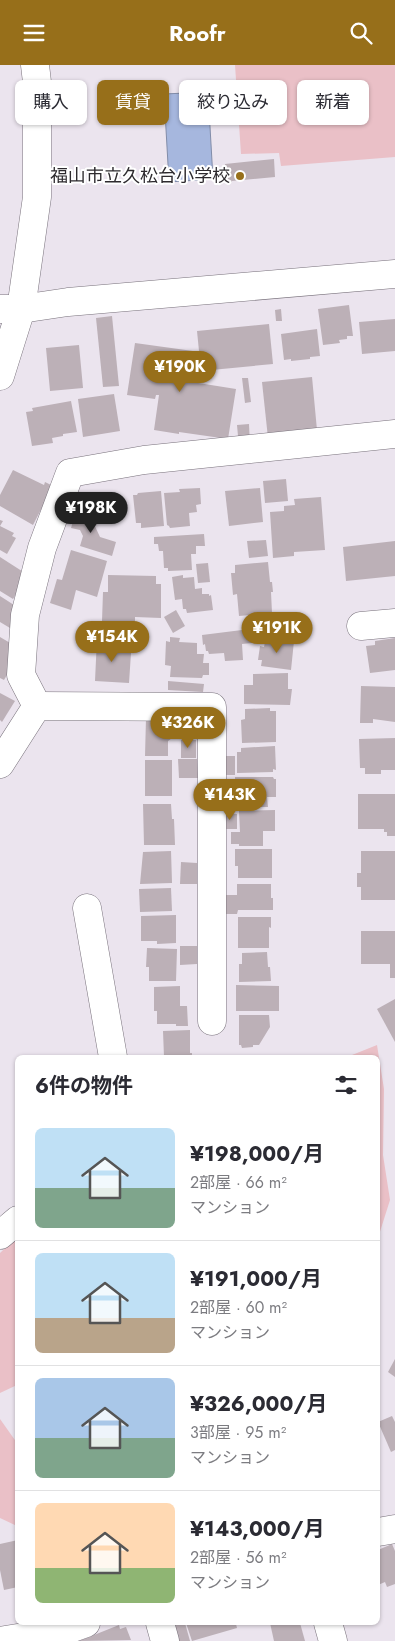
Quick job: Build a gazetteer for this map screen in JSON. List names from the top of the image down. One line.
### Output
{"places":["福山市立久松台小学校"],"page":{"header":"Roofr","chip":["購入","賃貸","絞り込み","新着"],"price":["¥190K","¥198K","¥191K","¥154K","¥326K","¥143K"],"heading":"6件の物件","list":[{"name":"¥198,000/月","note":"2部屋 · 66 m² · マンション"},{"name":"¥191,000/月","note":"2部屋 · 60 m² · マンション"},{"name":"¥326,000/月","note":"3部屋 · 95 m² · マンション"},{"name":"¥143,000/月","note":"2部屋 · 56 m² · マンション"}]}}
